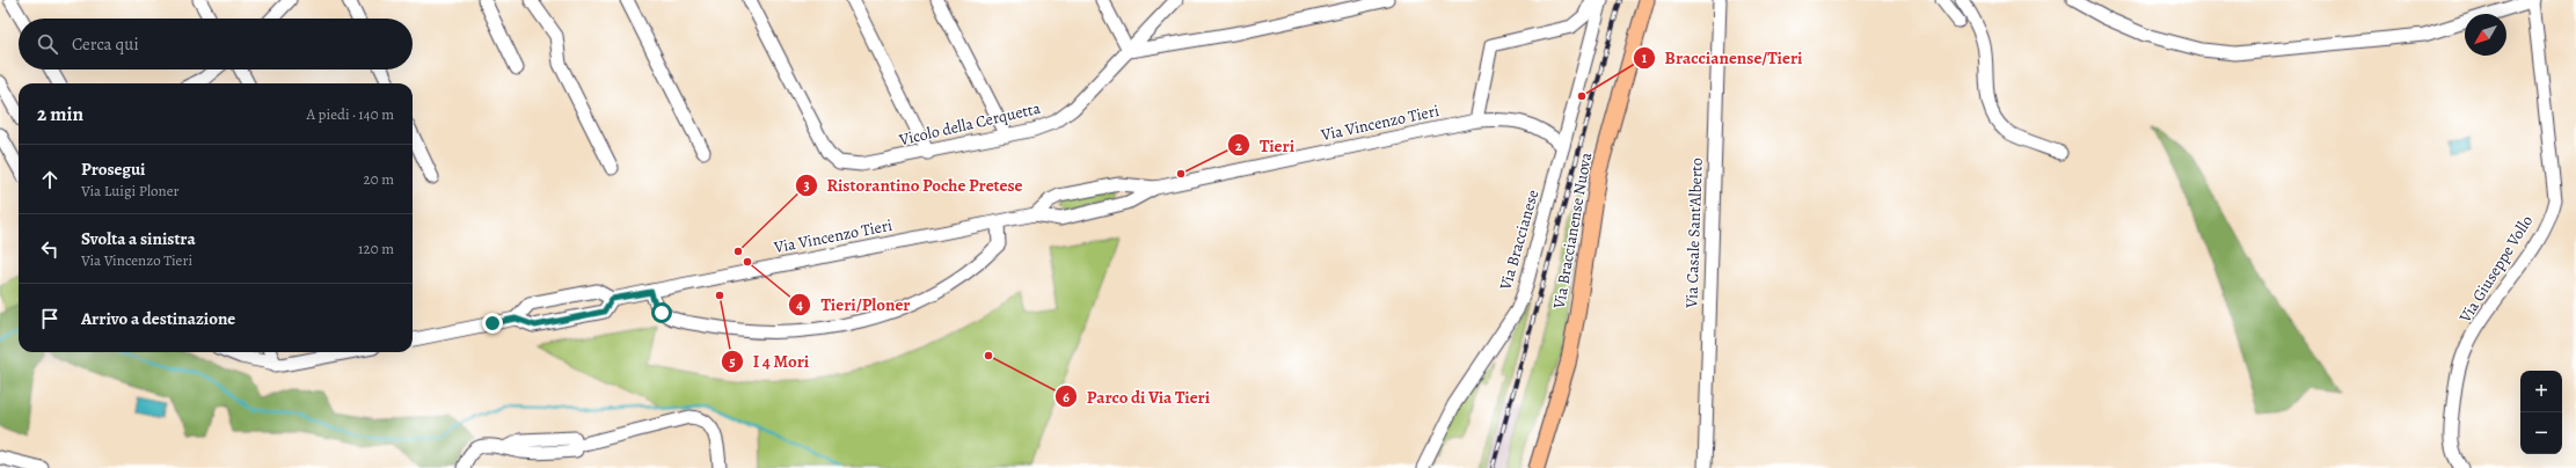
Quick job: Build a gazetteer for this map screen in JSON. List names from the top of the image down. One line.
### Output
{"streets":{"main road":["Via Braccianense Nuova"],"street":["Via Vincenzo Tieri","Vicolo della Cerquetta","Via Casale Sant'Alberto","Via Braccianese","Via Giuseppe Vollo"]},"crossings":[["Via Vincenzo Tieri","Via Braccianese"]],"places":["Braccianense/Tieri","Tieri","Ristorantino Poche Pretese","Tieri/Ploner","I 4 Mori","Parco di Via Tieri"],"north":"bottom left","page":{"search":"Cerca qui","heading":["2 min","A piedi · 140 m"],"list":[["Prosegui","Via Luigi Ploner","20 m"],["Svolta a sinistra","Via Vincenzo Tieri","120 m"],"Arrivo a destinazione"],"map_buttons":["+","−"]}}
